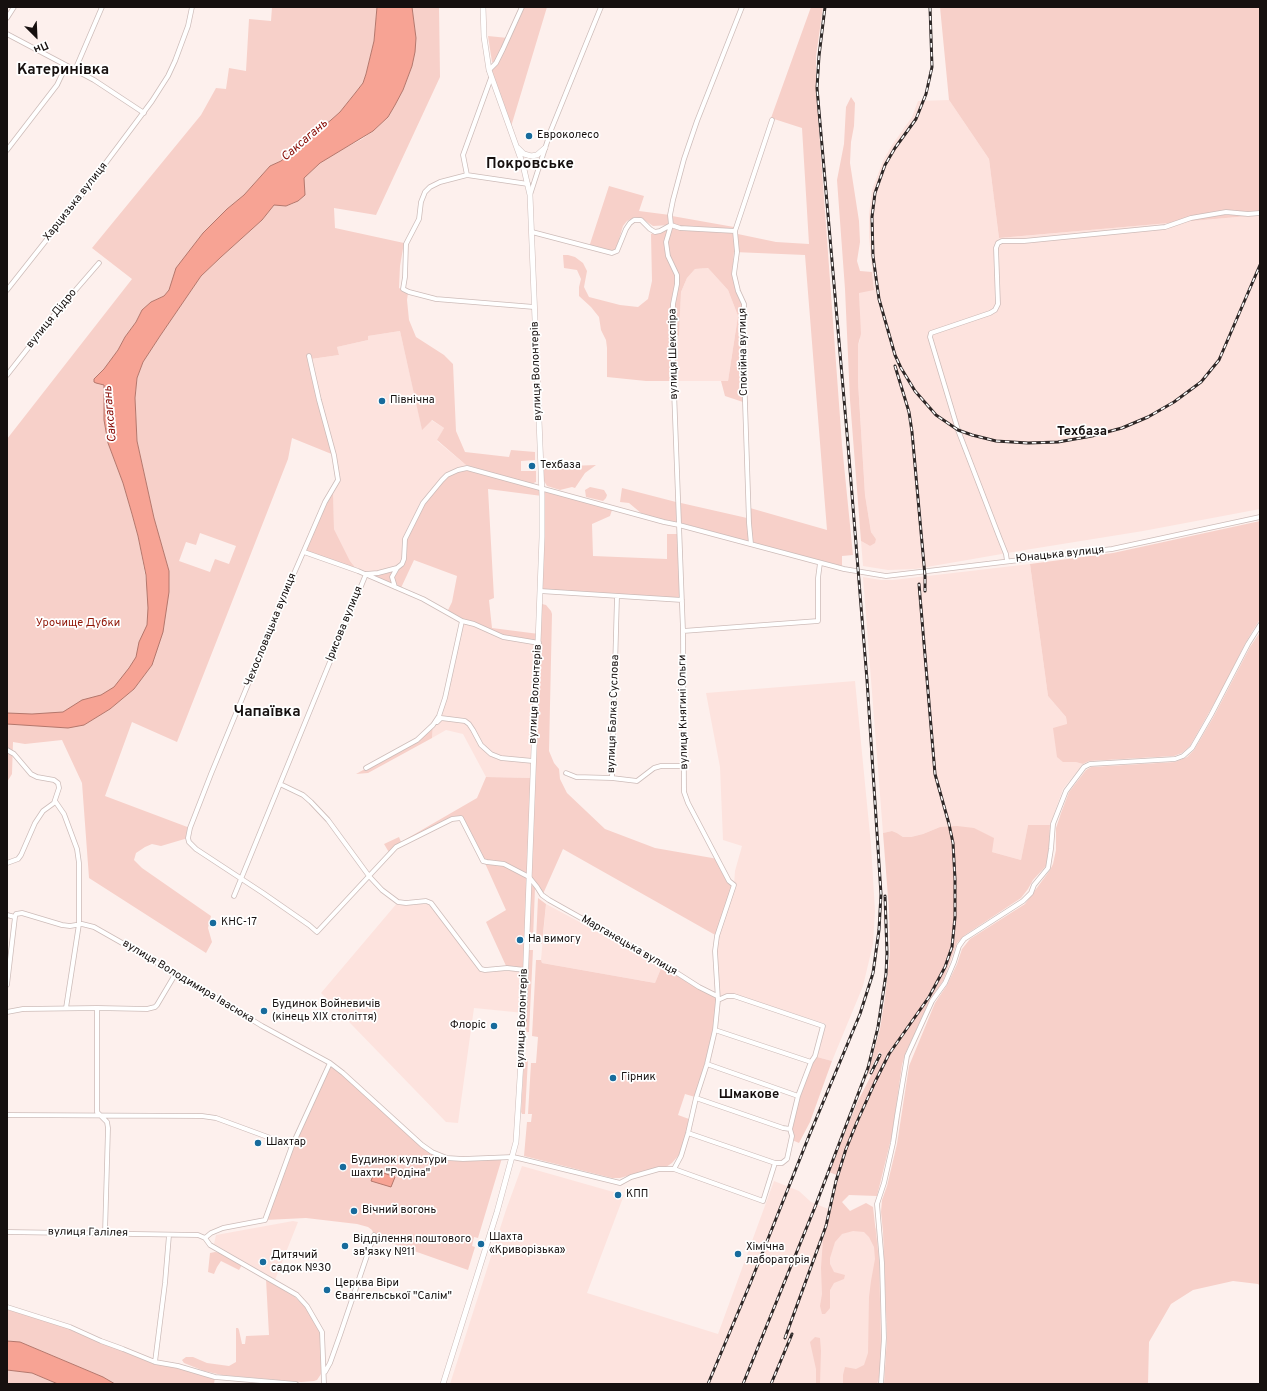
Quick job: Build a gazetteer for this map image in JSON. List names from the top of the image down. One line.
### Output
{"streets":{"street":["Харцизька вулиця","вулиця Дідро","Спокійна вулиця","вулиця Шекспіра","вулиця Волонтерів","Юнацька вулиця","Ірисова вулиця","Чехословацька вулиця","вулиця Княгині Ольги","вулиця Балка Суслова","Марганецька вулиця","вулиця Володимира Івасюка","вулиця Галілея"]},"crossings":[["Спокійна вулиця","Юнацька вулиця"],["вулиця Шекспіра","Юнацька вулиця"],["вулиця Шекспіра","вулиця Княгині Ольги"],["вулиця Волонтерів","Юнацька вулиця"],["вулиця Волонтерів","Марганецька вулиця"],["вулиця Волонтерів","вулиця Володимира Івасюка"],["Юнацька вулиця","вулиця Княгині Ольги"],["Ірисова вулиця","Чехословацька вулиця"],["вулиця Княгині Ольги","вулиця Балка Суслова"],["вулиця Княгині Ольги","Марганецька вулиця"]],"districts":["Катеринівка","Покровське","Техбаза","Чапаївка","Шмакове"],"water":["Саксагань"],"parks":["Урочище Дубки"],"places":["Евроколесо","Північна","Техбаза","КНС-17","На вимогу","Будинок Войневичів (кінець ХІХ століття)","Флоріс","Гірник","Шахтар","Будинок культури шахти \"Родіна\"","КПП","Вічний вогонь","Шахта «Криворізька»","Відділення поштового зв'язку №11","Хімічна лабораторія","Дитячий садок №30","Церква Віри Євангельської \"Салім\""],"north":"bottom right"}
